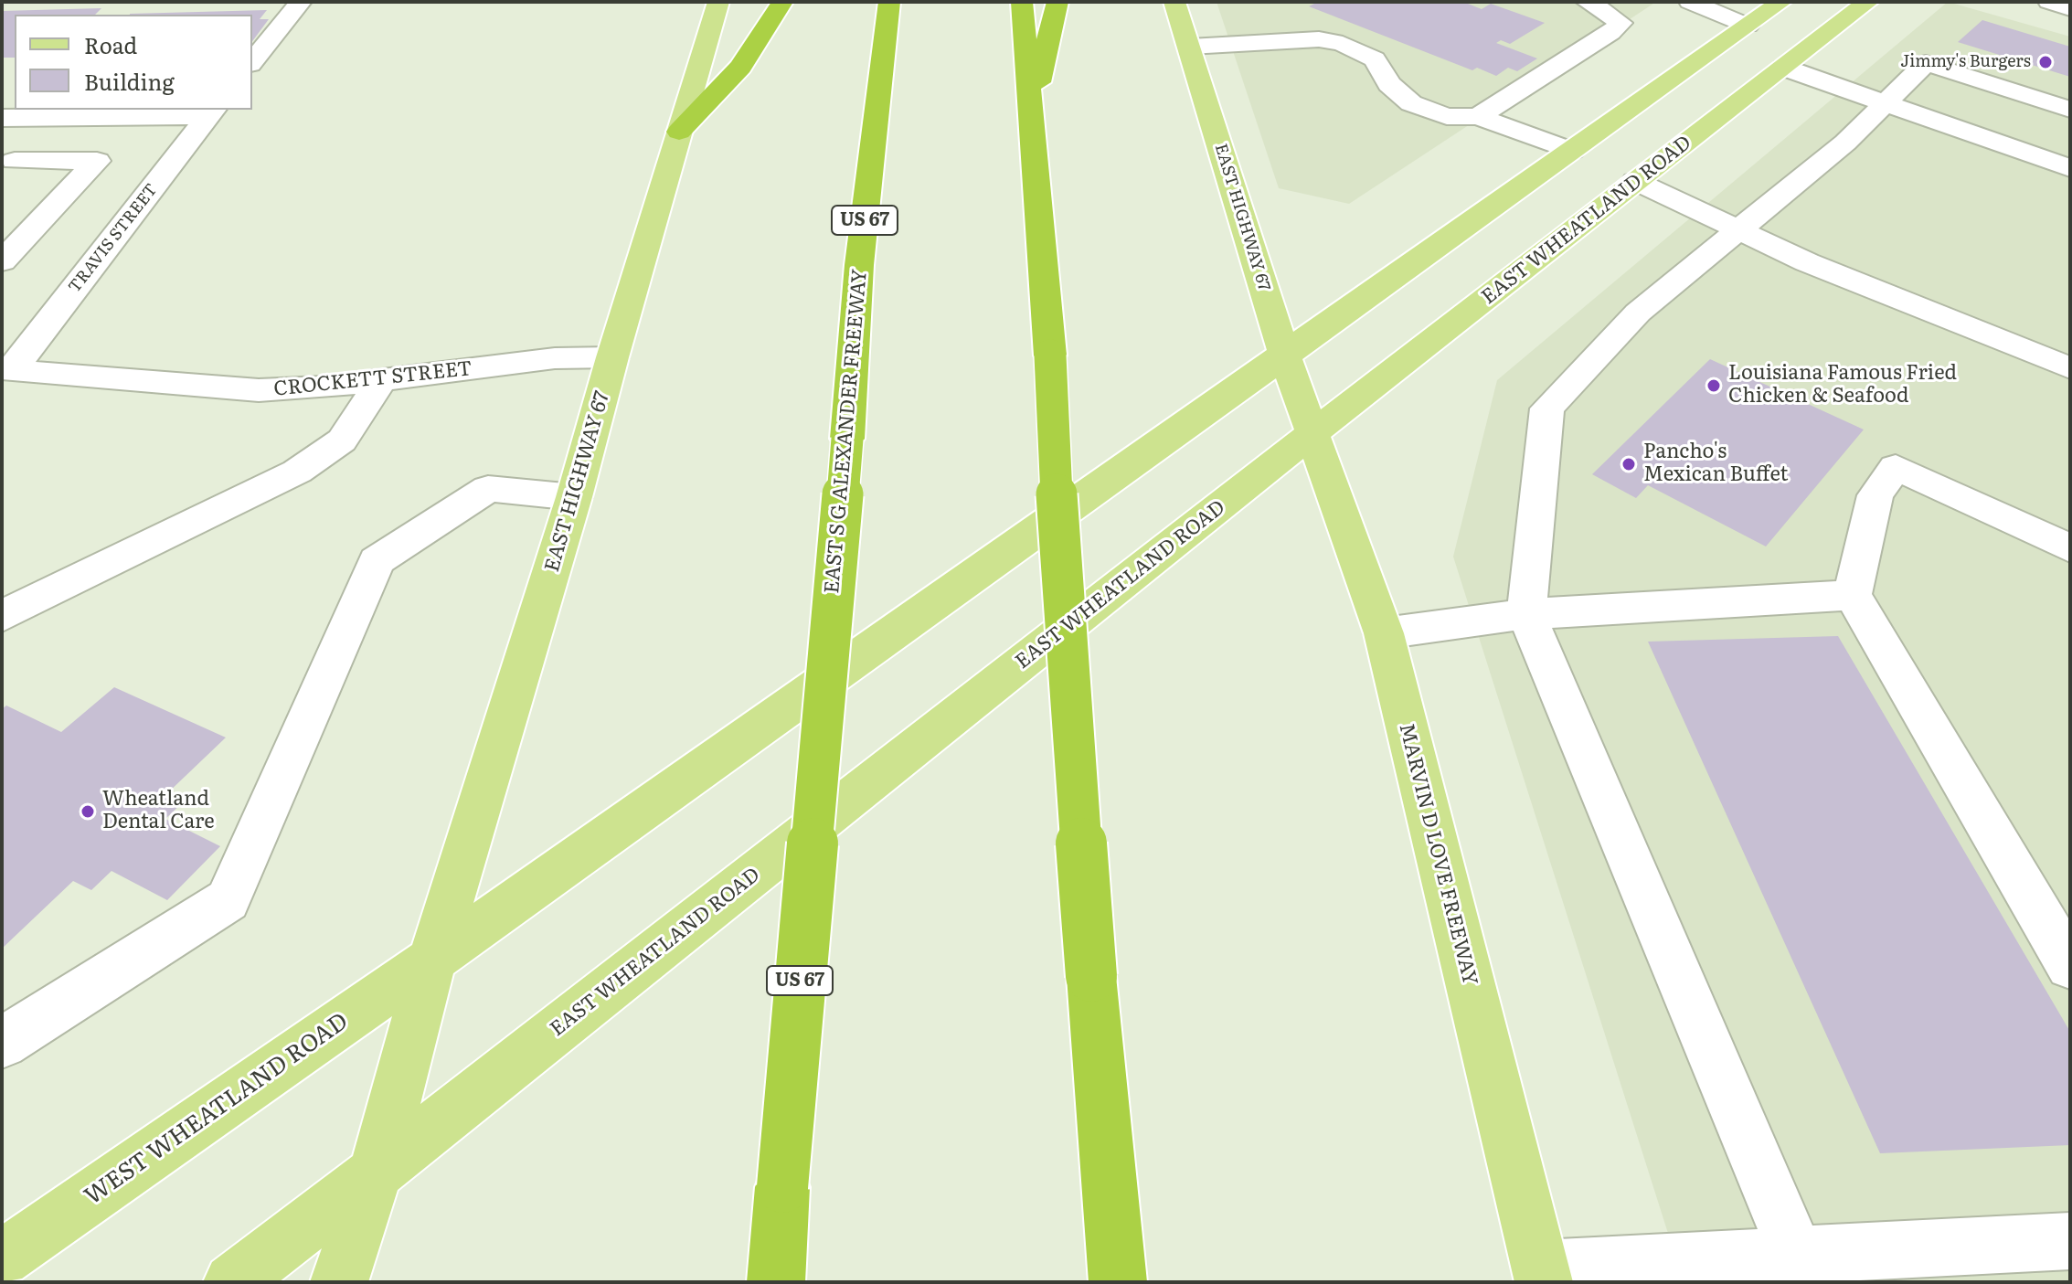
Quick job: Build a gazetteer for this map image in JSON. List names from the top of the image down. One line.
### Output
{"streets":{"highway":["US 67","EAST S G ALEXANDER FREEWAY"],"main road":["EAST HIGHWAY 67","EAST WHEATLAND ROAD","MARVIN D LOVE FREEWAY","WEST WHEATLAND ROAD"],"street":["TRAVIS STREET","CROCKETT STREET"]},"crossings":[["EAST HIGHWAY 67","EAST WHEATLAND ROAD"],["EAST HIGHWAY 67","CROCKETT STREET"],["EAST HIGHWAY 67","MARVIN D LOVE FREEWAY"],["EAST HIGHWAY 67","WEST WHEATLAND ROAD"],["EAST WHEATLAND ROAD","MARVIN D LOVE FREEWAY"],["EAST WHEATLAND ROAD","WEST WHEATLAND ROAD"],["TRAVIS STREET","CROCKETT STREET"]],"places":["Jimmy's Burgers","Louisiana Famous Fried Chicken & Seafood","Pancho's Mexican Buffet","Wheatland Dental Care"],"legend":["Road","Building"]}
